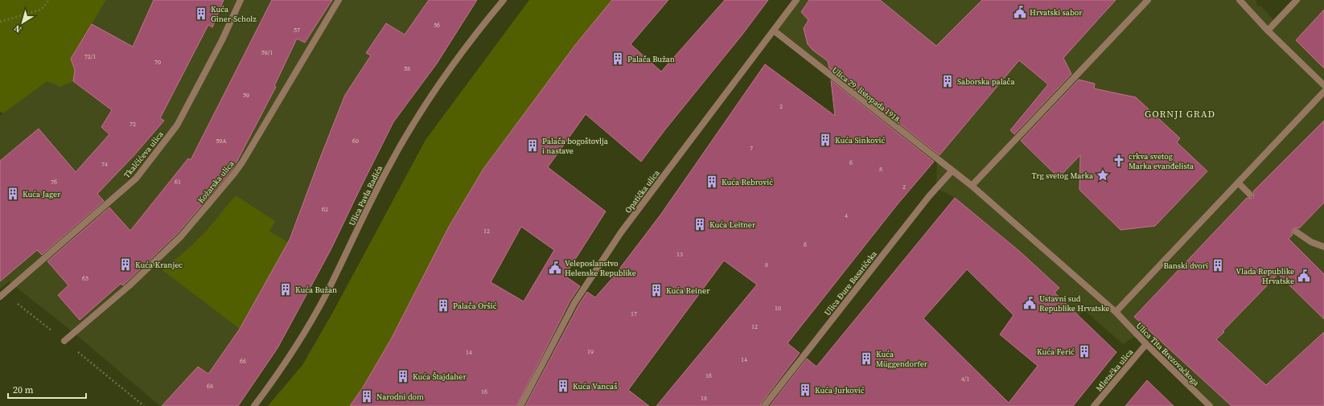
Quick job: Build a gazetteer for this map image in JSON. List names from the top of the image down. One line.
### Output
{"streets":{"street":["Ulica 29. listopada 1918.","Tkalčićeva ulica","Kožarska ulica","Opatička ulica","Ulica Pavla Radića","Ulica Đure Basaričeka","Ulica Tita Brezovačkoga","Mletačka ulica"]},"crossings":[["Ulica 29. listopada 1918.","Opatička ulica"],["Ulica 29. listopada 1918.","Ulica Đure Basaričeka"],["Ulica Tita Brezovačkoga","Mletačka ulica"]],"districts":["GORNJI GRAD"],"places":{"public building":["Hrvatski sabor","Veleposlanstvo Helenske Republike","Vlada Republike Hrvatske","Ustavni sud Republike Hrvatske"],"building":["Kuća Giner-Scholz","Palača Bužan","Saborska palača","Kuća Sinković","Palača bogoštovlja i nastave","Kuća Rebrović","Kuća Jager","Kuća Leitner","Kuća Kranjec","Banski dvori","Kuća Bužan","Kuća Reiner","Palača Oršić","Kuća Ferić","Kuća Müggendorfer","Kuća Štajdaher","Kuća Vancaš","Kuća Jurković","Narodni dom"],"church":["crkva svetog Marka evanđelista"],"place":["Trg svetog Marka"]},"house_numbers":["56","57","59/1","72/1","70","58","59","2","72","59A","60","7","6","74","8","76","61","2","62","4","12","6","13","8","65","10","17","12","19","14","14","66","16","4/1","68","16","18"],"scale_bar":"20 m","north":"bottom left"}
